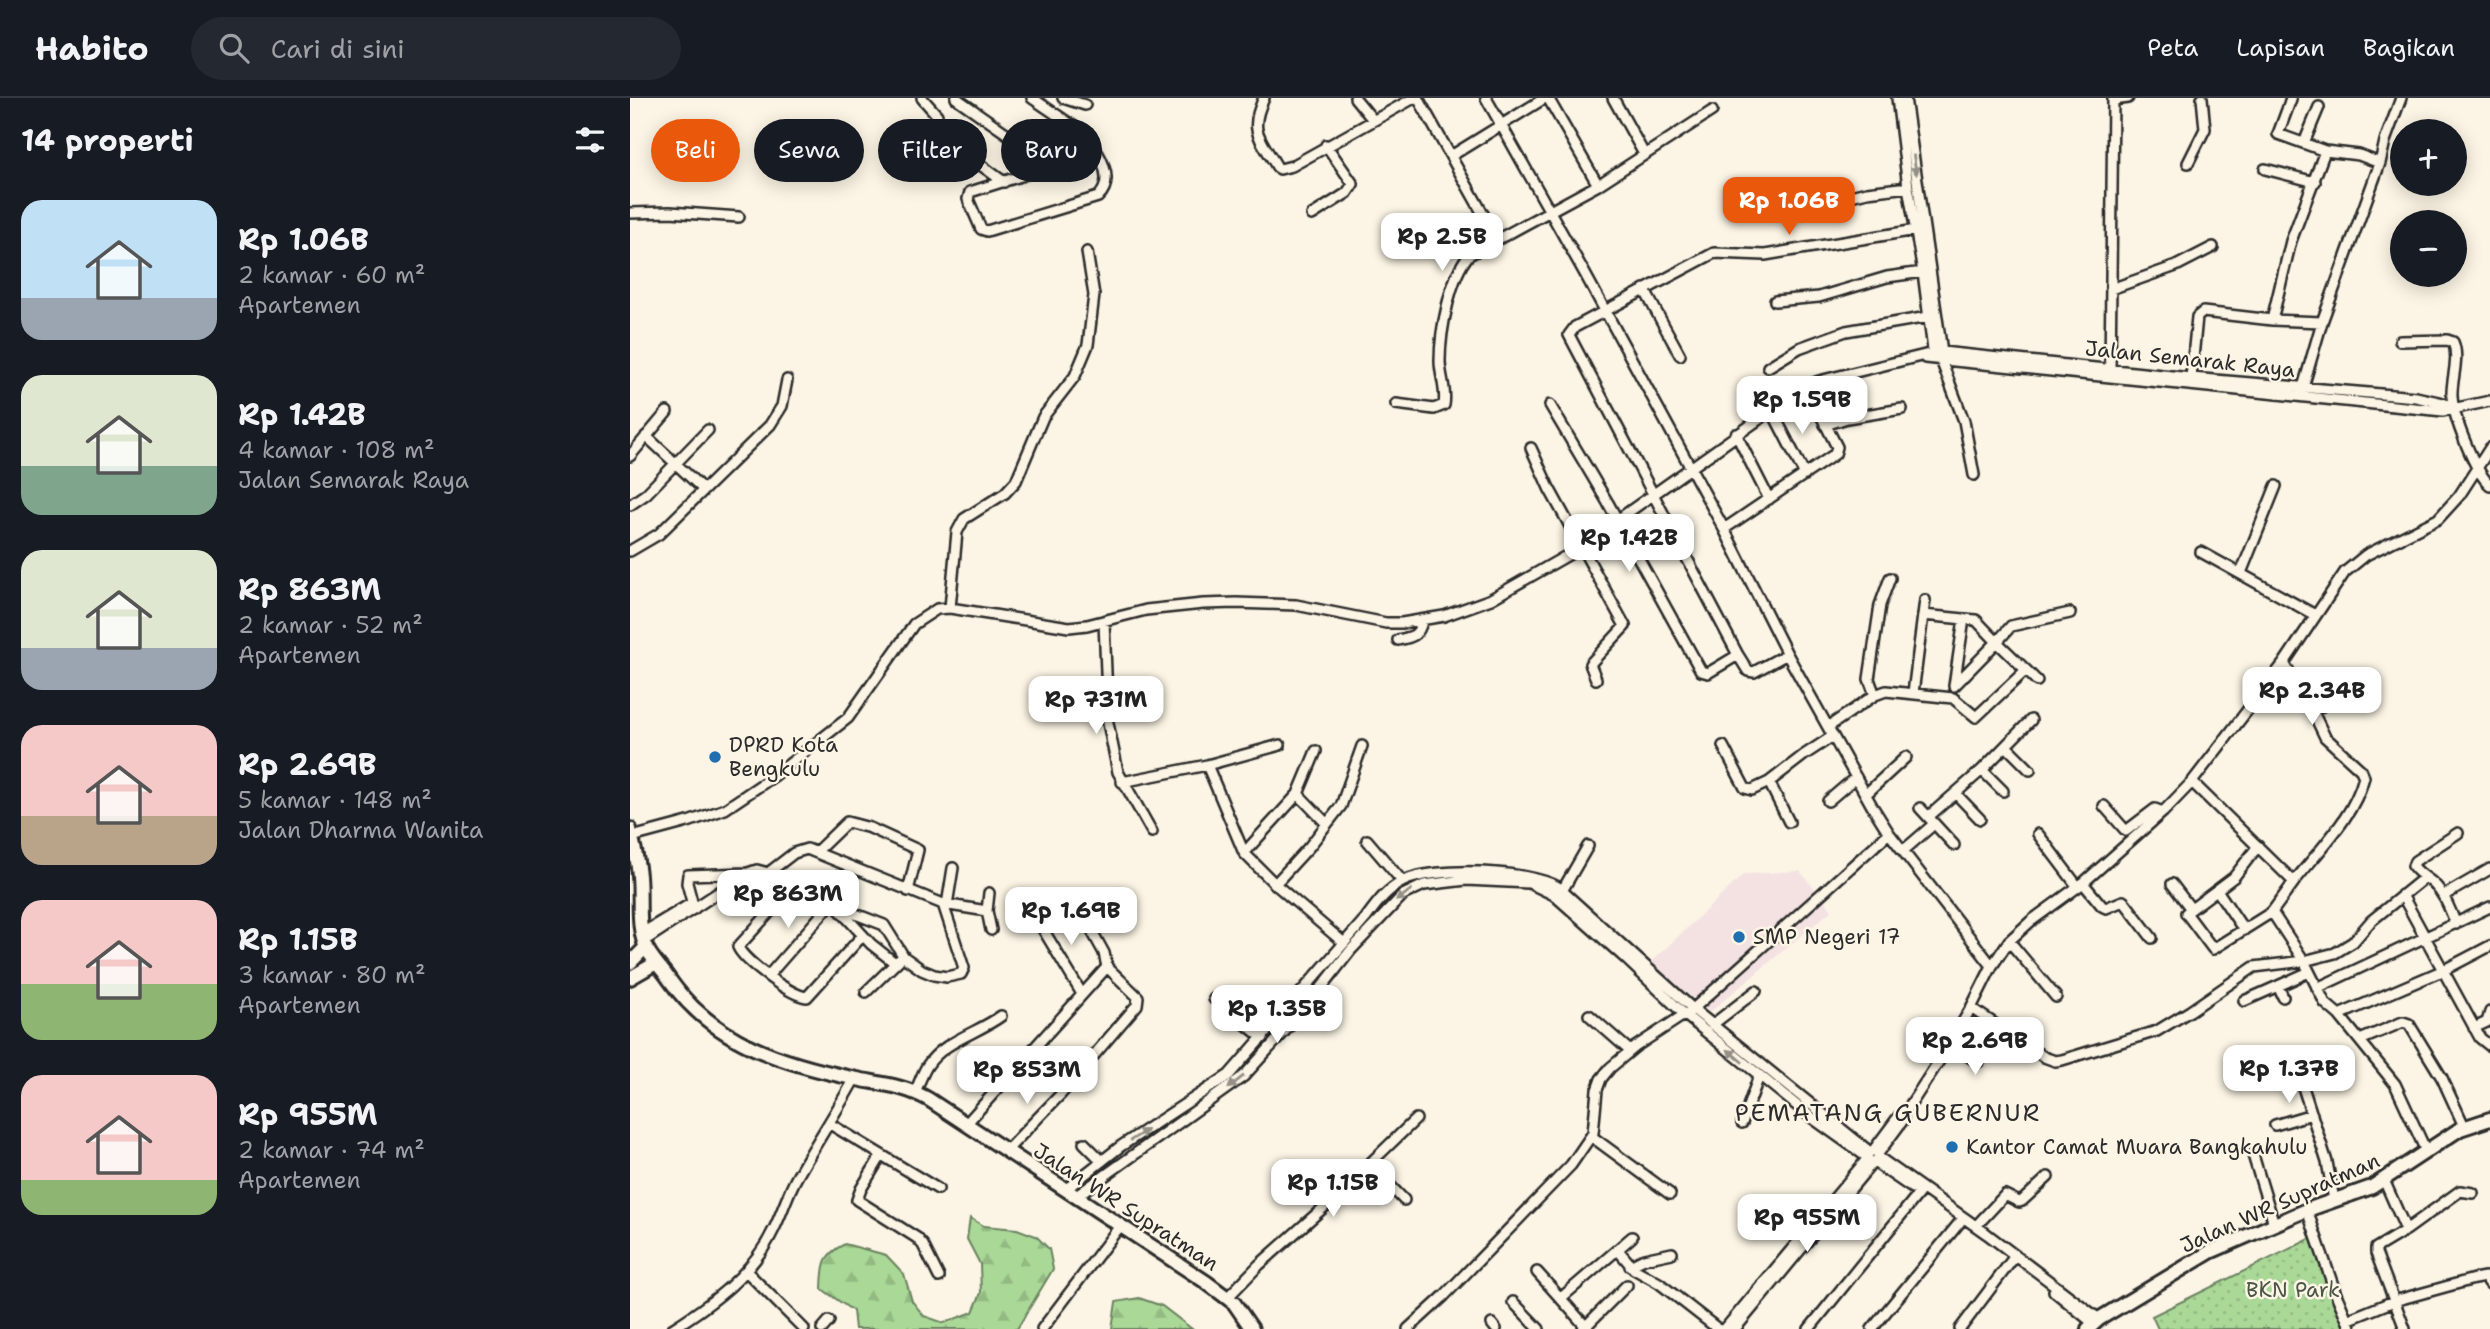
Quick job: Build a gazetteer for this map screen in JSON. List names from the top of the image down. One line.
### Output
{"streets":{"highway":["Jalan WR Supratman"],"street":["Jalan Semarak Raya"]},"districts":["PEMATANG GUBERNUR"],"parks":["BKN Park"],"places":["DPRD Kota Bengkulu","SMP Negeri 17","Kantor Camat Muara Bangkahulu"],"page":{"header":"Habito","search":"Cari di sini","nav":["Peta","Lapisan","Bagikan"],"heading":"14 properti","map_buttons":["+","−"],"chip":["Beli","Sewa","Filter","Baru"],"price":["Rp 1.06B","Rp 2.5B","Rp 1.59B","Rp 1.42B","Rp 2.34B","Rp 731M","Rp 863M","Rp 1.69B","Rp 1.35B","Rp 2.69B","Rp 1.37B","Rp 853M","Rp 1.15B","Rp 955M"],"list":[{"name":"Rp 1.06B","note":"2 kamar · 60 m² · Apartemen"},{"name":"Rp 1.42B","note":"4 kamar · 108 m² · Jalan Semarak Raya"},{"name":"Rp 863M","note":"2 kamar · 52 m² · Apartemen"},{"name":"Rp 2.69B","note":"5 kamar · 148 m² · Jalan Dharma Wanita"},{"name":"Rp 1.15B","note":"3 kamar · 80 m² · Apartemen"},{"name":"Rp 955M","note":"2 kamar · 74 m² · Apartemen"}]}}
